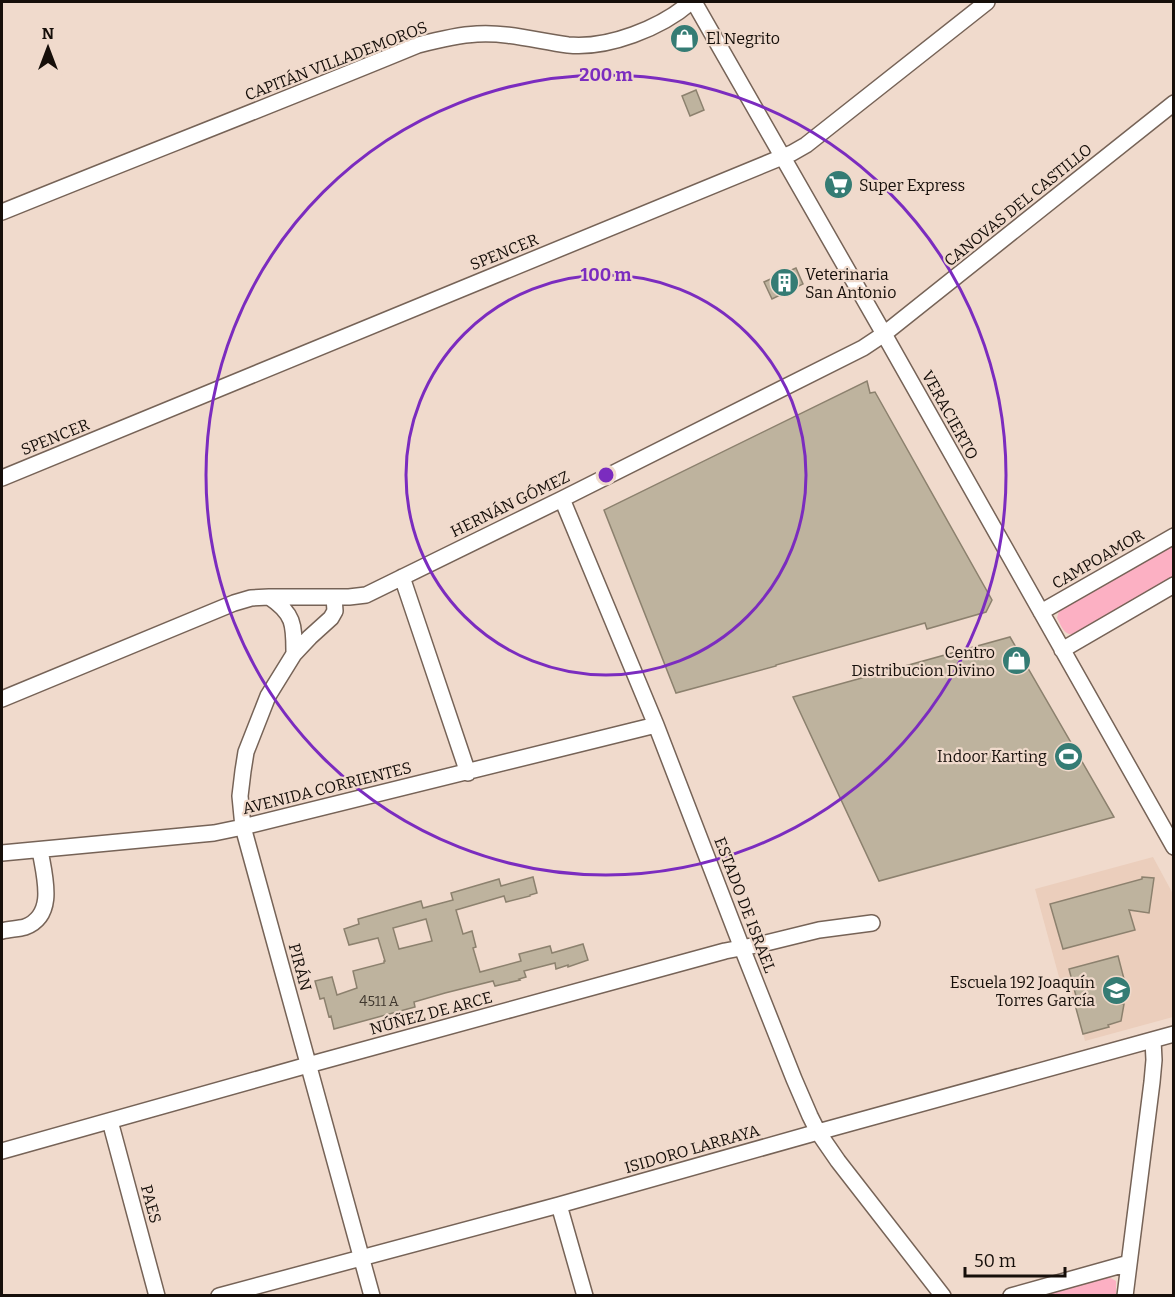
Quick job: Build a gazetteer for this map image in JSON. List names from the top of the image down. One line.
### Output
{"streets":{"street":["CAPITÁN VILLADEMOROS","CANOVAS DEL CASTILLO","SPENCER","VERACIERTO","HERNÁN GÓMEZ","CAMPOAMOR","AVENIDA CORRIENTES","ESTADO DE ISRAEL","PIRÁN","NÚÑEZ DE ARCE","ISIDORO LARRAYA","PAES"]},"crossings":[["CAPITÁN VILLADEMOROS","VERACIERTO"],["CANOVAS DEL CASTILLO","VERACIERTO"],["CANOVAS DEL CASTILLO","HERNÁN GÓMEZ"],["SPENCER","VERACIERTO"],["VERACIERTO","HERNÁN GÓMEZ"],["VERACIERTO","CAMPOAMOR"],["HERNÁN GÓMEZ","ESTADO DE ISRAEL"],["HERNÁN GÓMEZ","PIRÁN"],["AVENIDA CORRIENTES","ESTADO DE ISRAEL"],["AVENIDA CORRIENTES","PIRÁN"],["ESTADO DE ISRAEL","NÚÑEZ DE ARCE"],["ESTADO DE ISRAEL","ISIDORO LARRAYA"],["PIRÁN","NÚÑEZ DE ARCE"],["PIRÁN","ISIDORO LARRAYA"],["NÚÑEZ DE ARCE","PAES"]],"places":{"shop":["El Negrito","Centro Distribucion Divino"],"supermarket":["Super Express"],"building":["Veterinaria San Antonio"],"sports":["Indoor Karting"],"school or university":["Escuela 192 Joaquín Torres García"]},"house_numbers":["4511 A"],"scale_bar":"50 m","north":"top","rings":["200 m","100 m"]}
